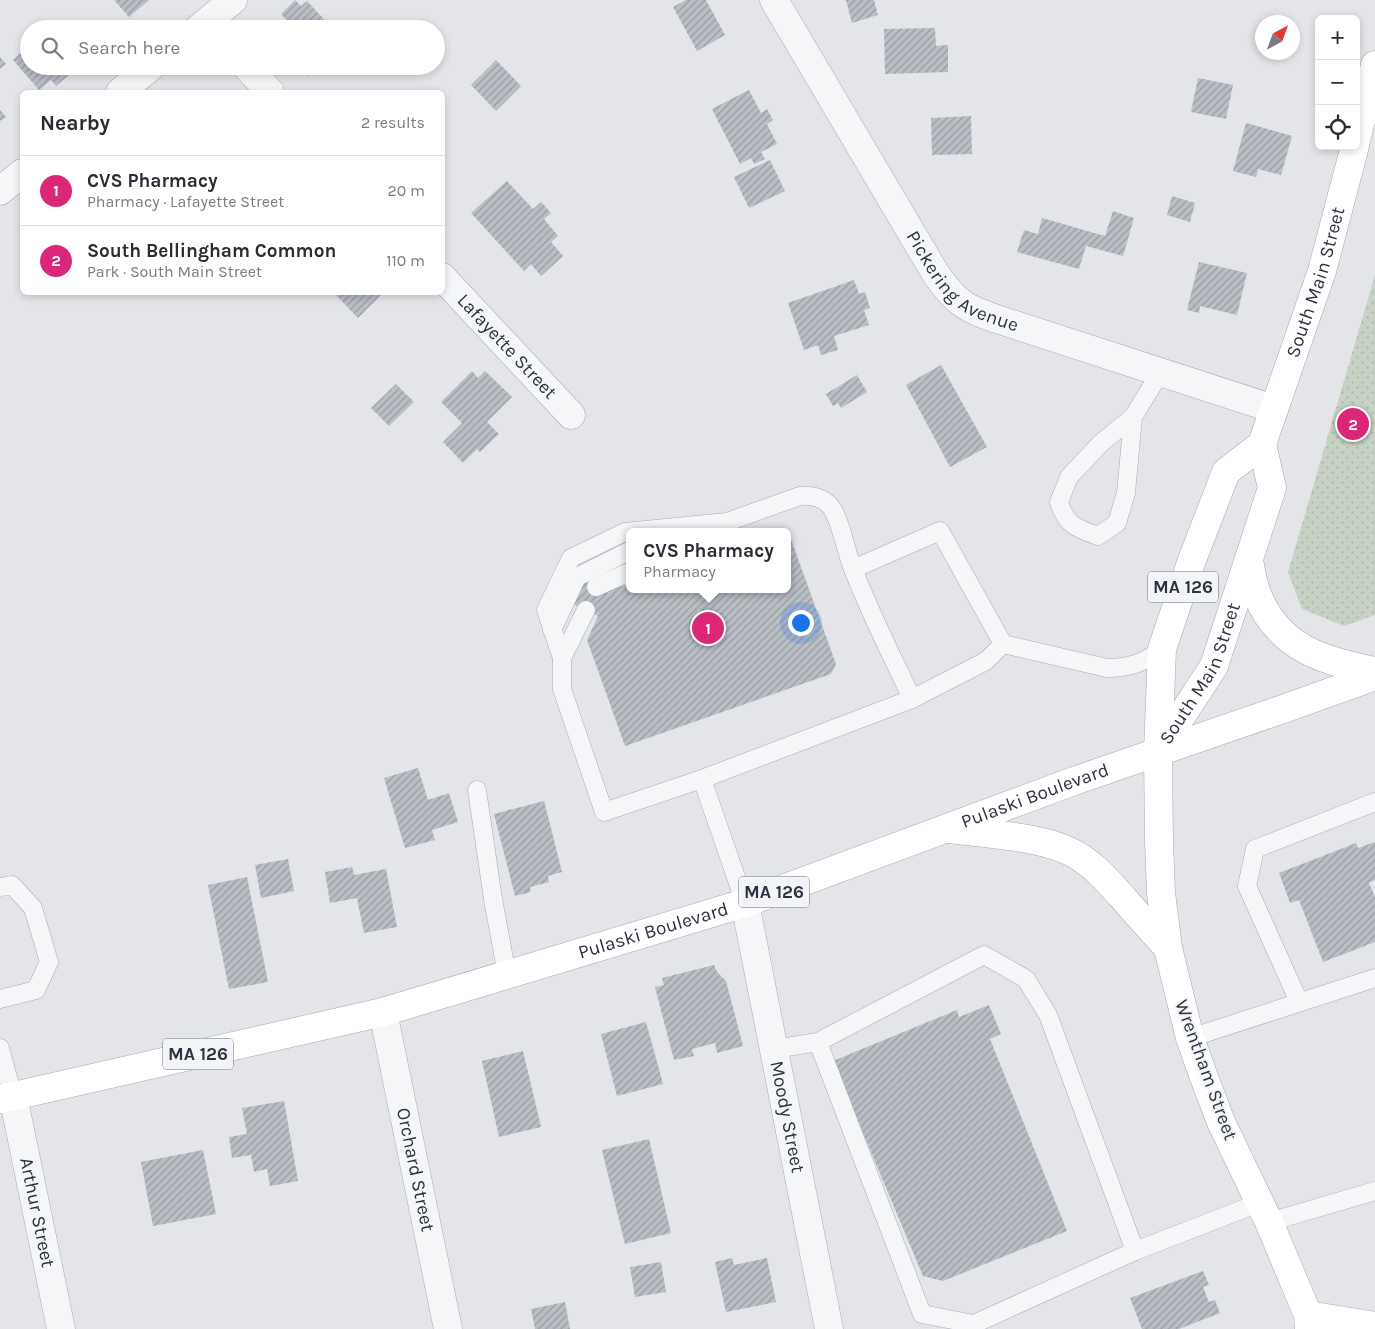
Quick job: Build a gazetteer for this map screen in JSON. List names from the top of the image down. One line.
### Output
{"streets":{"main road":["South Main Street","MA 126","Pulaski Boulevard","Wrentham Street"],"street":["Pickering Avenue","Lafayette Street","Moody Street","Orchard Street","Arthur Street"]},"crossings":[["Pickering Avenue","South Main Street"],["South Main Street","Pulaski Boulevard"],["South Main Street","Wrentham Street"],["Pulaski Boulevard","Wrentham Street"],["Pulaski Boulevard","Moody Street"],["Pulaski Boulevard","Orchard Street"],["Pulaski Boulevard","Arthur Street"]],"north":"top right","page":{"map_buttons":["+","−"],"search":"Search here","heading":["Nearby","2 results"],"list":[{"mark":"1","name":"CVS Pharmacy","note":"Pharmacy · Lafayette Street","value":"20 m"},{"mark":"2","name":"South Bellingham Common","note":"Park · South Main Street","value":"110 m"}],"pins":["2","1"],"popup":["CVS Pharmacy","Pharmacy"]}}
